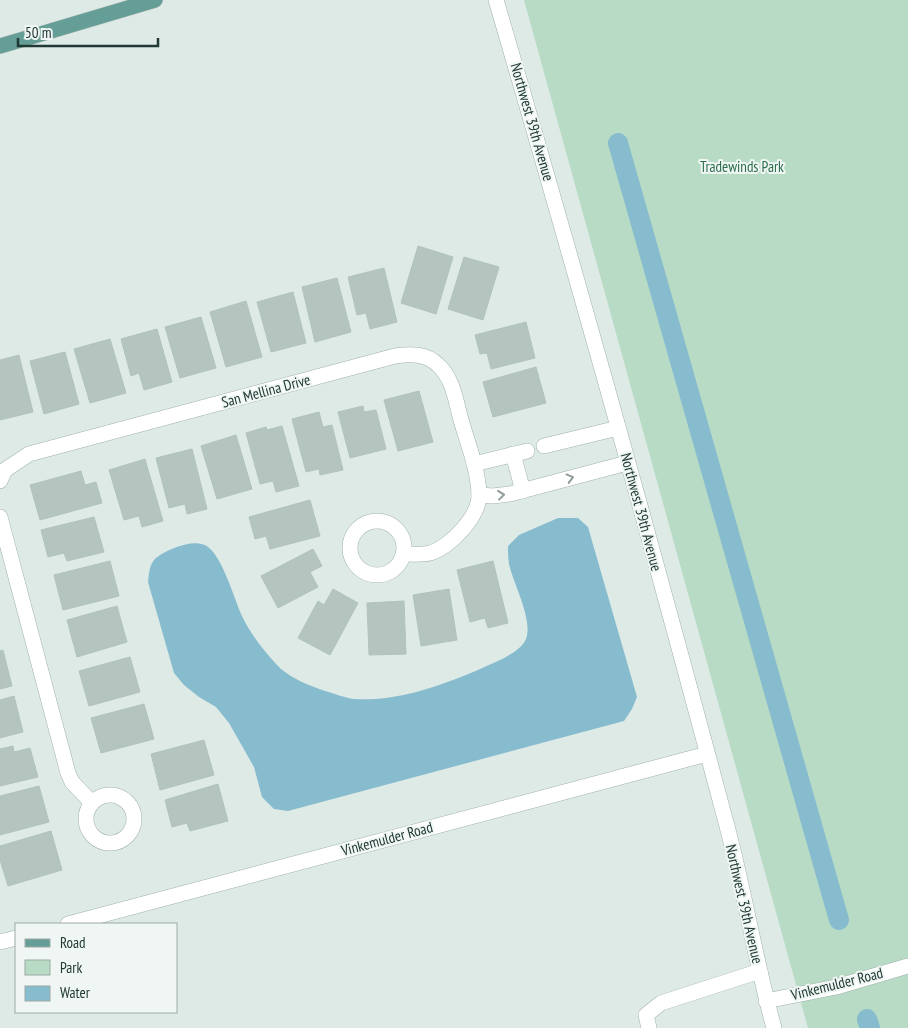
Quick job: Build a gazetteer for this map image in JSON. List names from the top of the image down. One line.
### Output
{"streets":{"street":["Northwest 39th Avenue","San Mellina Drive","Vinkemulder Road"]},"crossings":[["Northwest 39th Avenue","Vinkemulder Road"]],"parks":["Tradewinds Park"],"legend":["Road","Park","Water"],"scale_bar":"50 m"}
